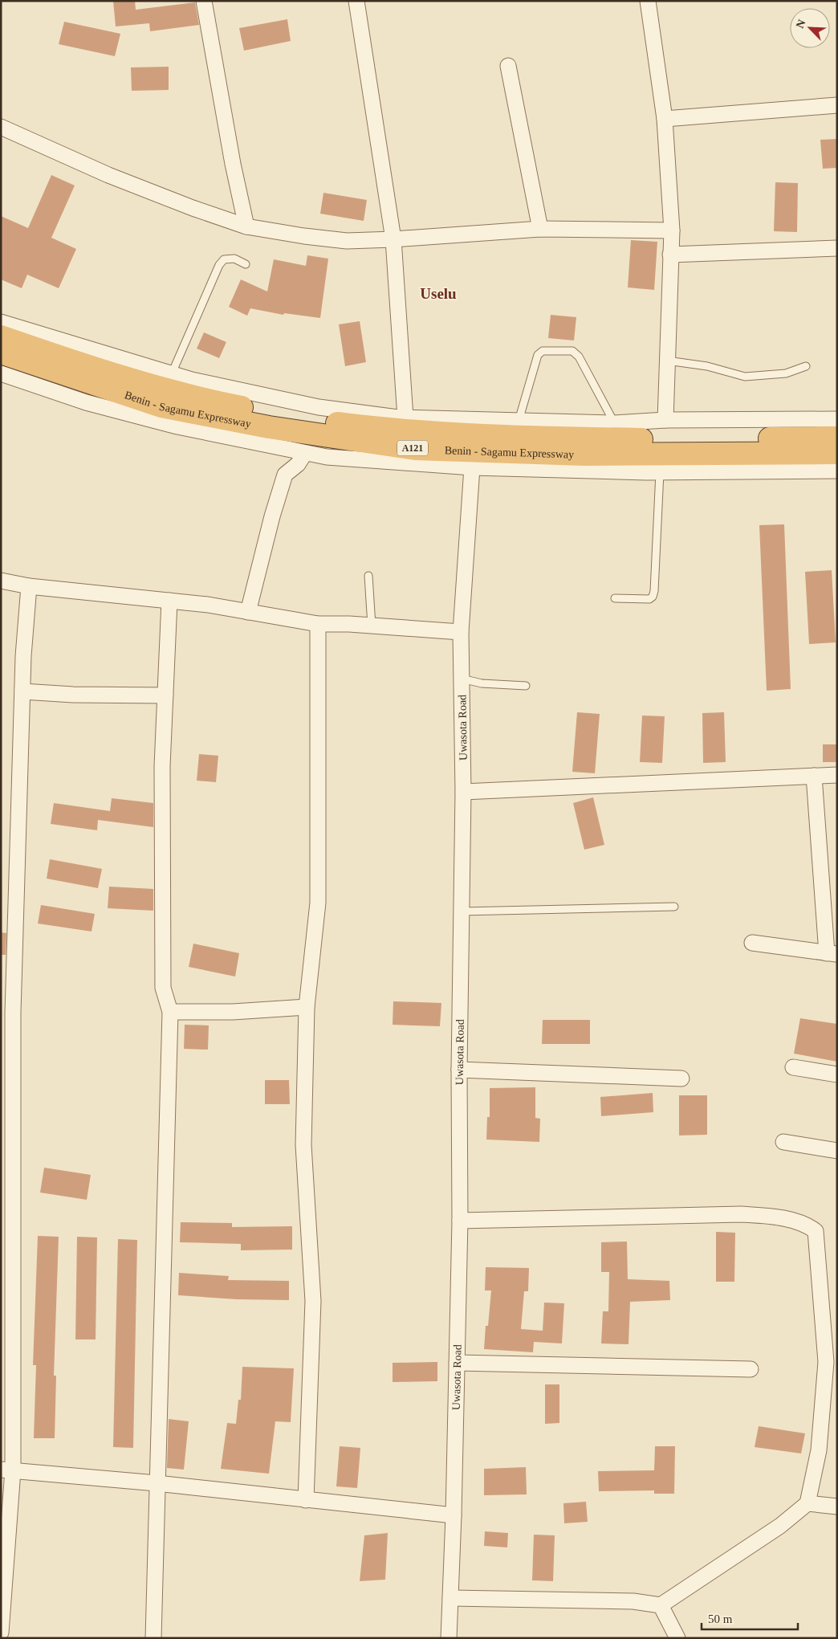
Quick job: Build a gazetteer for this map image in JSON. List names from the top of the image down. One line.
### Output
{"streets":{"highway":["Benin - Sagamu Expressway","A121"],"street":["Uwasota Road"]},"districts":["Uselu"],"scale_bar":"50 m","north":"top left"}
